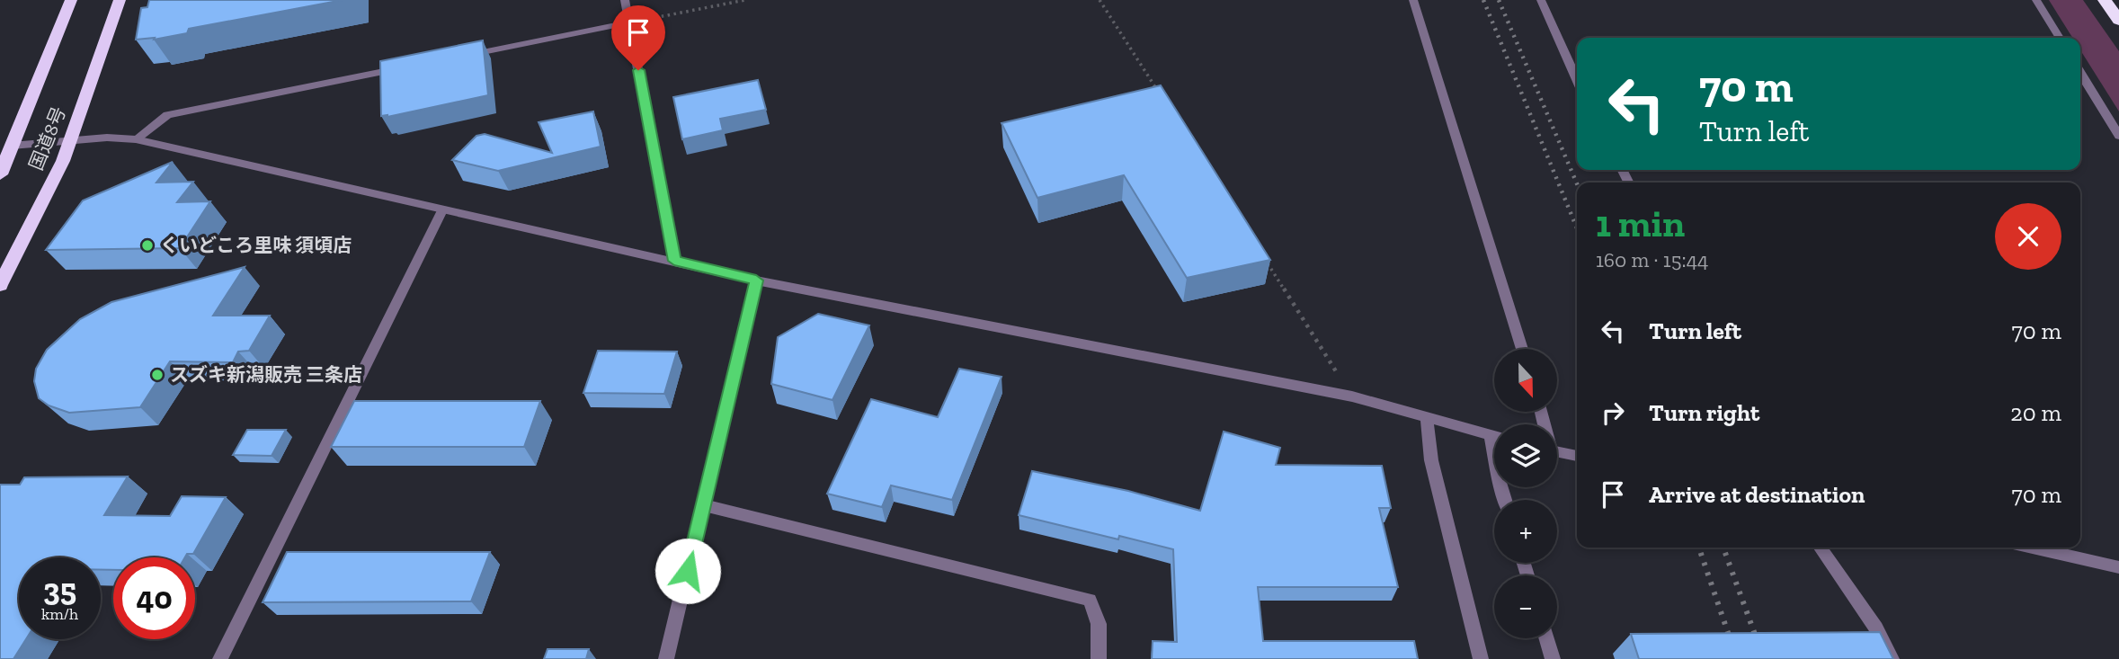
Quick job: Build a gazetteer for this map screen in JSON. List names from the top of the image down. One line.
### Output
{"streets":{"highway":["国道8号"]},"places":["くいどころ里味 須頃店","スズキ新潟販売 三条店"],"north":"bottom","page":{"turn":["70 m","Turn left"],"heading":["1 min","160 m · 15:44"],"list":[{"name":"Turn left","value":"70 m"},{"name":"Turn right","value":"20 m"},{"name":"Arrive at destination","value":"70 m"}],"map_buttons":["+","−"],"speed":"35 km/h","limit":"40"}}
